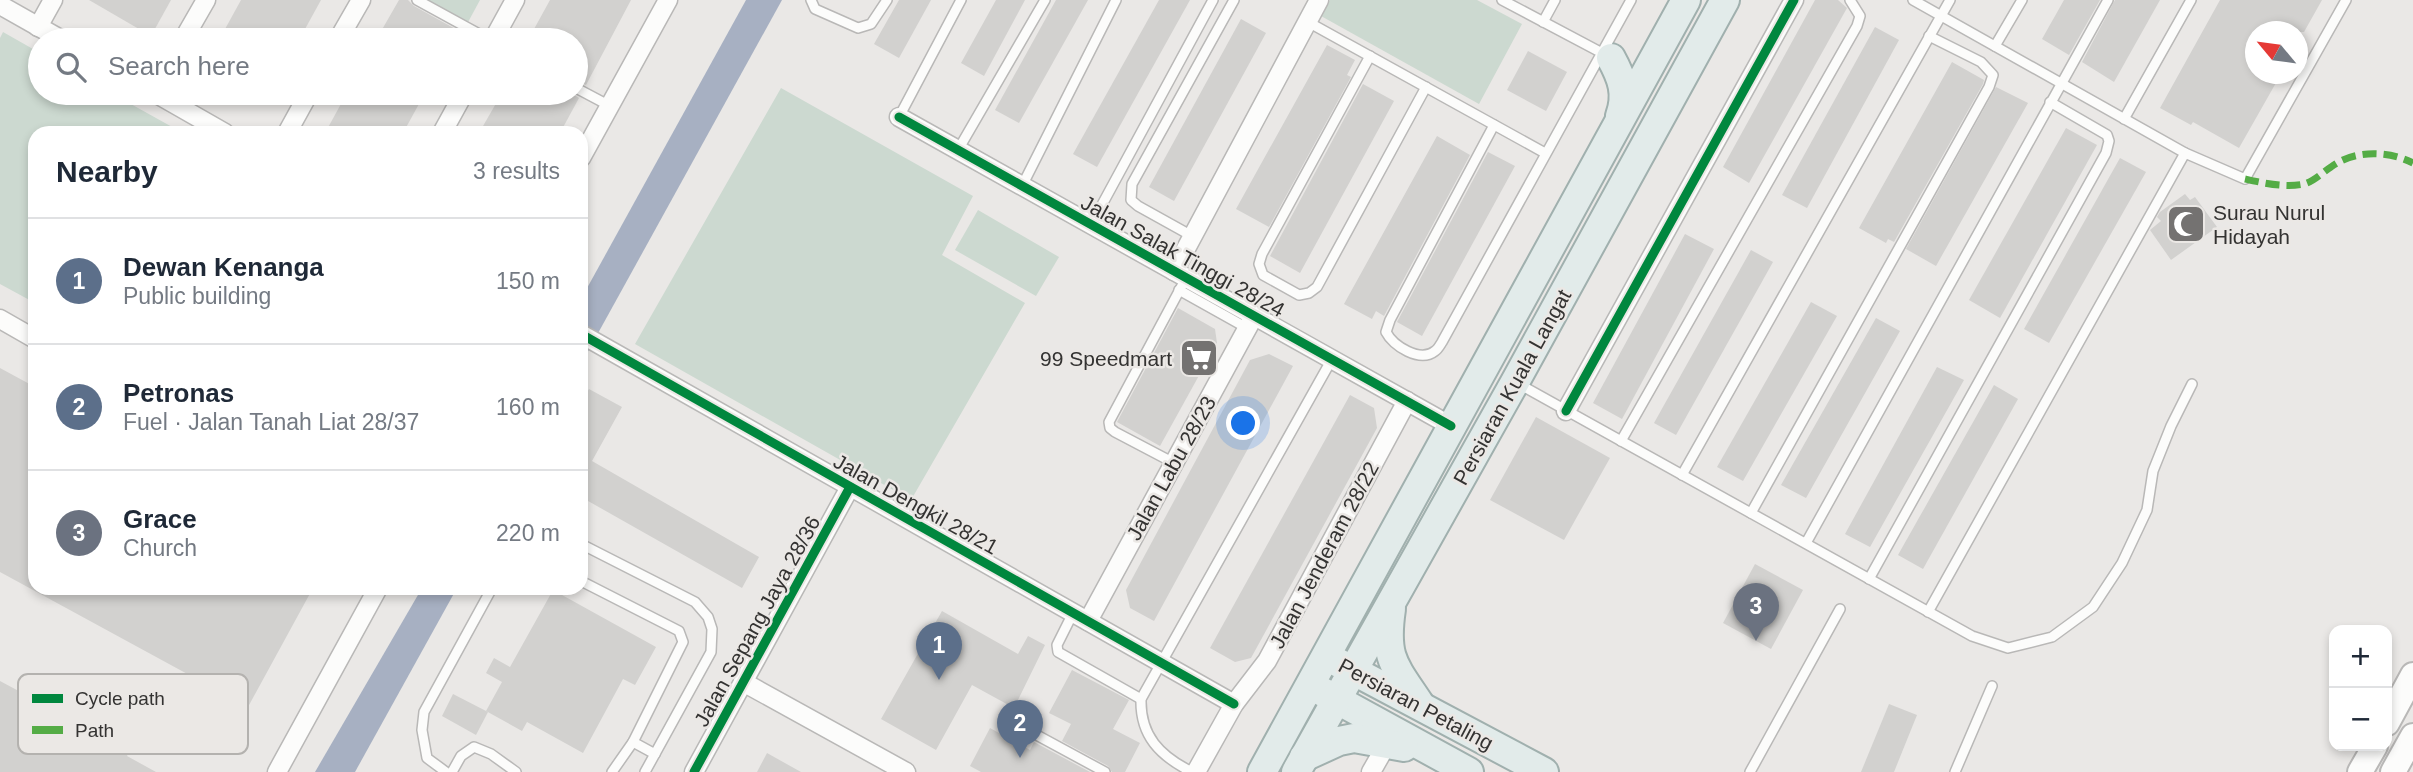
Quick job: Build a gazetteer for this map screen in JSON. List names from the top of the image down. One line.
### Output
{"streets":{"main road":["Persiaran Kuala Langat","Persiaran Petaling"],"street":["Jalan Salak Tinggi 28/24","Jalan Labu 28/23","Jalan Dengkil 28/21","Jalan Jenderam 28/22","Jalan Sepang Jaya 28/36"]},"crossings":[["Jalan Salak Tinggi 28/24","Persiaran Kuala Langat"],["Jalan Salak Tinggi 28/24","Jalan Labu 28/23"],["Jalan Salak Tinggi 28/24","Jalan Jenderam 28/22"],["Persiaran Kuala Langat","Persiaran Petaling"],["Jalan Labu 28/23","Jalan Dengkil 28/21"],["Jalan Dengkil 28/21","Jalan Jenderam 28/22"],["Jalan Dengkil 28/21","Jalan Sepang Jaya 28/36"]],"places":{"mosque":["Surau Nurul Hidayah"],"supermarket":["99 Speedmart"]},"legend":["Cycle path","Path"],"north":"top left","page":{"search":"Search here","heading":["Nearby","3 results"],"list":[{"mark":"1","name":"Dewan Kenanga","note":"Public building","value":"150 m"},{"mark":"2","name":"Petronas","note":"Fuel · Jalan Tanah Liat 28/37","value":"160 m"},{"mark":"3","name":"Grace","note":"Church","value":"220 m"}],"pins":["3","1","2"],"map_buttons":["+","−"]}}
